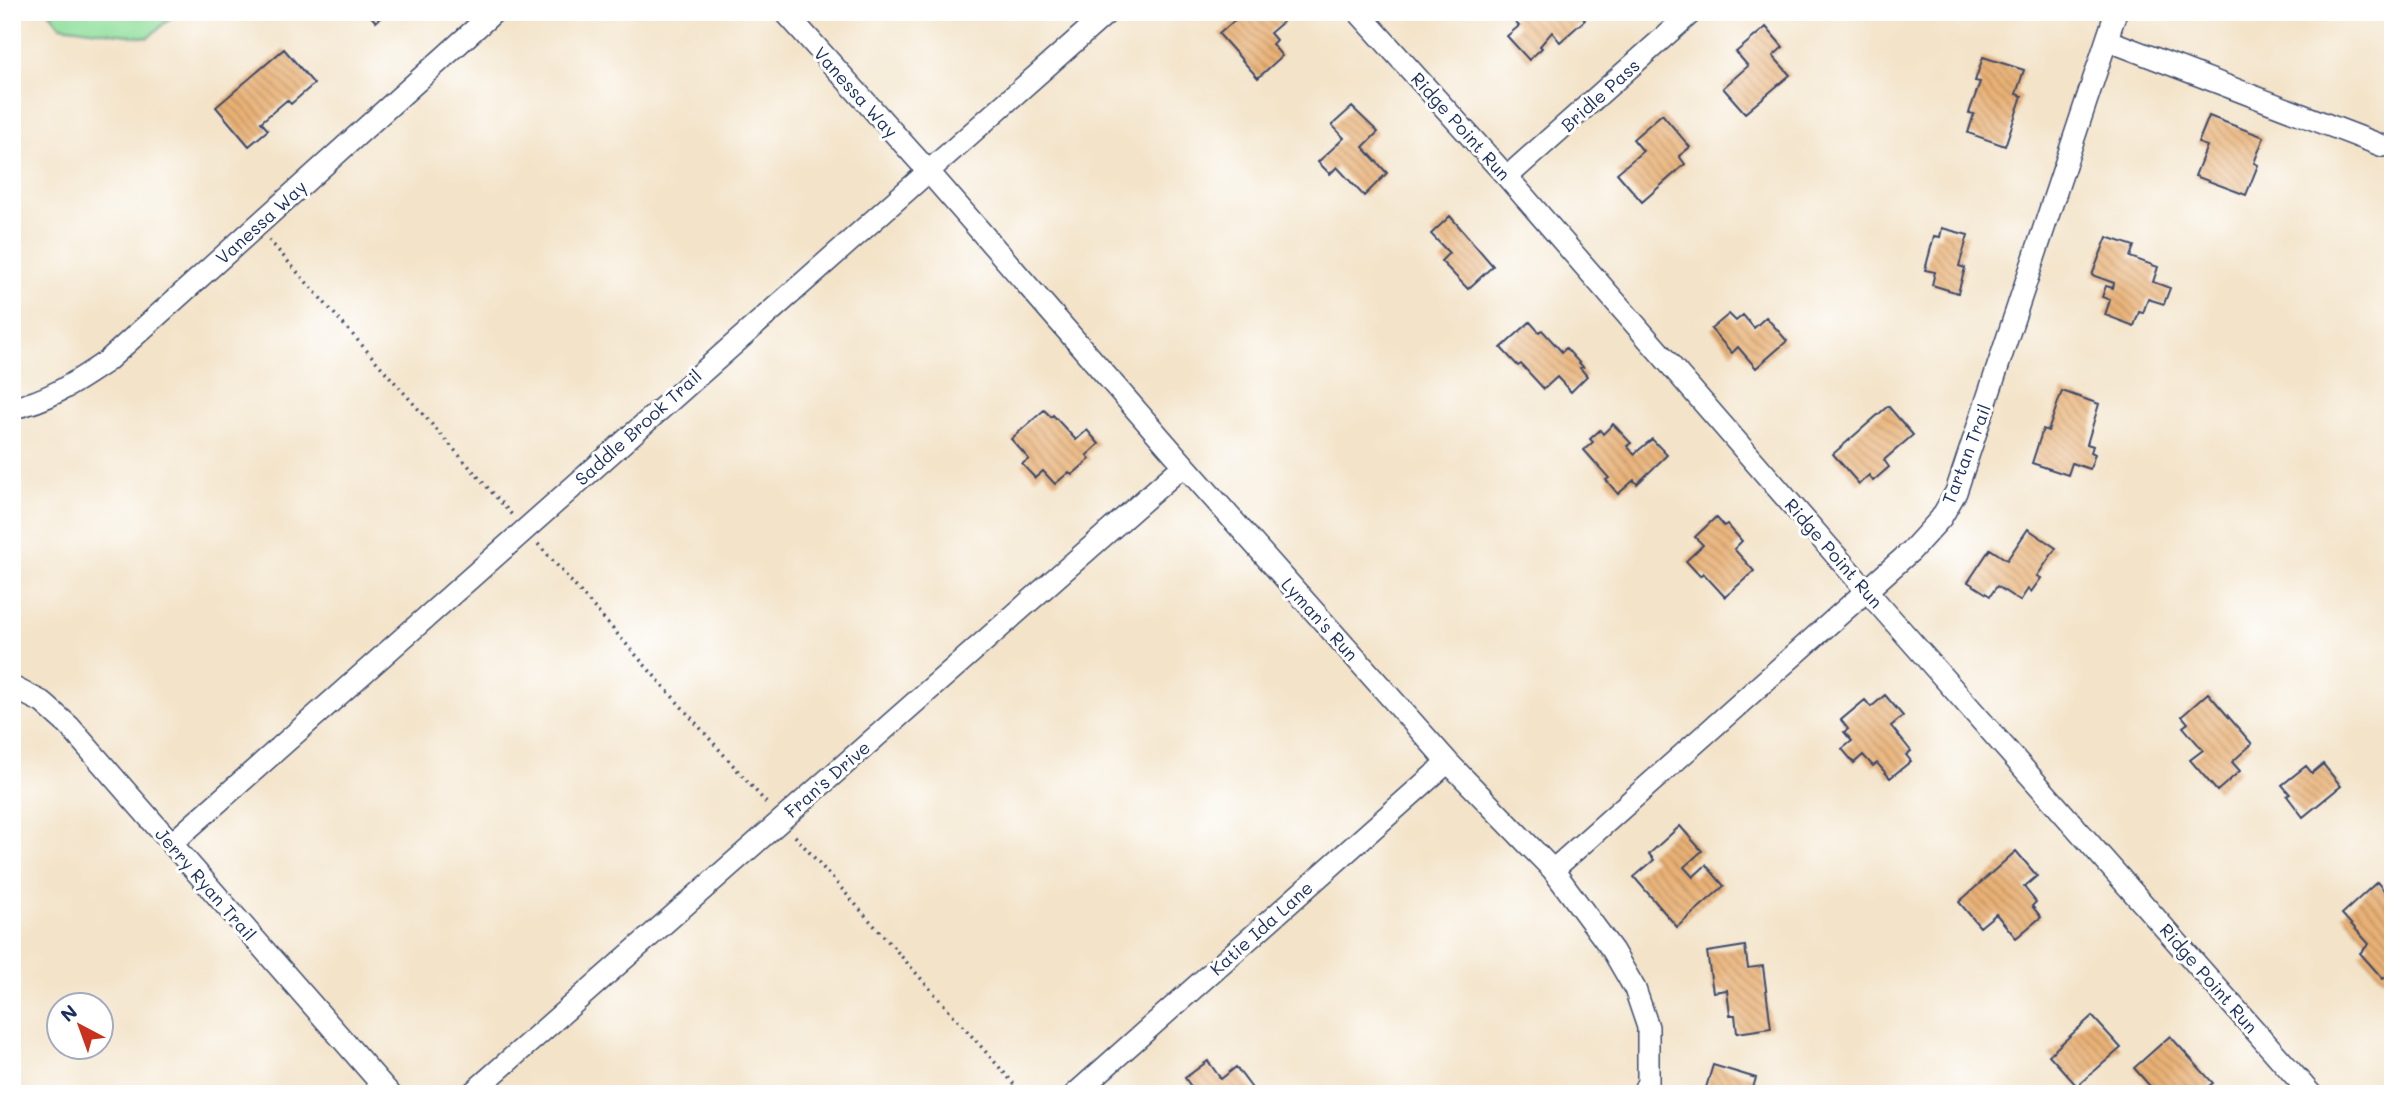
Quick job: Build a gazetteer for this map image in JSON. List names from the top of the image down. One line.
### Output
{"streets":{"street":["Vanessa Way","Bridle Pass","Ridge Point Run","Saddle Brook Trail","Tartan Trail","Lyman's Run","Fran's Drive","Jerry Ryan Trail","Katie Ida Lane"]},"crossings":[["Vanessa Way","Saddle Brook Trail"],["Vanessa Way","Lyman's Run"],["Bridle Pass","Ridge Point Run"],["Ridge Point Run","Tartan Trail"],["Saddle Brook Trail","Lyman's Run"],["Saddle Brook Trail","Jerry Ryan Trail"],["Tartan Trail","Lyman's Run"],["Lyman's Run","Fran's Drive"],["Lyman's Run","Katie Ida Lane"]],"north":"top left"}
